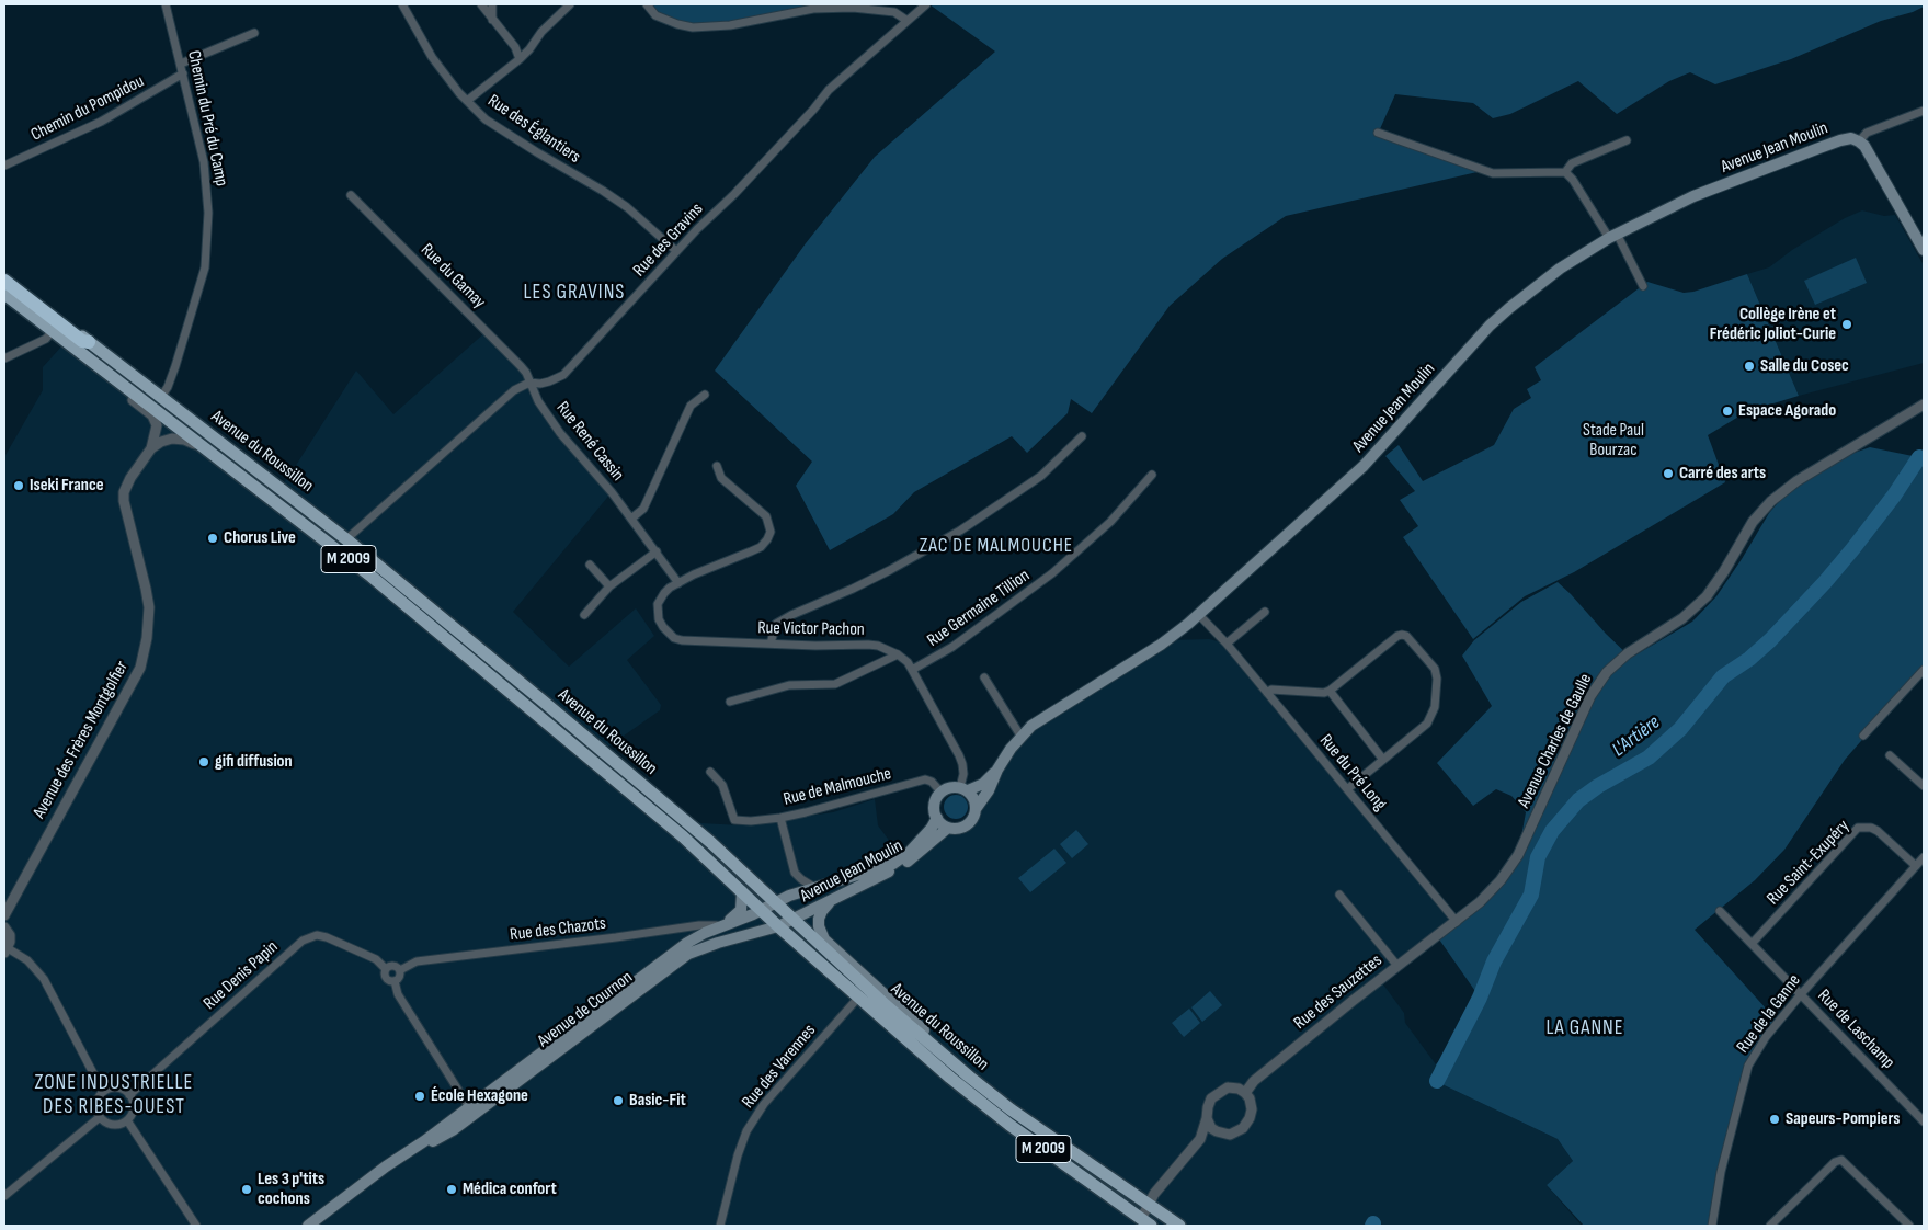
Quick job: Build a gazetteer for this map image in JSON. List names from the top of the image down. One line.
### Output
{"streets":{"main road":["Avenue Jean Moulin","Avenue du Roussillon","M 2009","Avenue de Cournon"],"street":["Chemin du Pompidou","Chemin du Pré du Camp","Rue des Églantiers","Rue des Gravins","Rue du Gamay","Rue René Cassin","Rue Germaine Tillion","Rue Victor Pachon","Avenue des Frères Montgolfier","Avenue Charles de Gaulle","Rue du Pré Long","Rue de Malmouche","Rue Saint-Exupéry","Rue des Chazots","Rue Denis Papin","Rue des Sauzettes","Rue de la Ganne","Rue de Laschamp","Rue des Varennes"]},"crossings":[["Chemin du Pompidou","Chemin du Pré du Camp"],["Chemin du Pré du Camp","Avenue du Roussillon"],["Rue des Églantiers","Rue des Gravins"],["Avenue Jean Moulin","Avenue du Roussillon"],["Avenue Jean Moulin","Rue Victor Pachon"],["Avenue Jean Moulin","Rue du Pré Long"],["Avenue Jean Moulin","Rue de Malmouche"],["Avenue Jean Moulin","Avenue de Cournon"],["Rue des Gravins","Rue du Gamay"],["Rue des Gravins","Rue René Cassin"],["Rue des Gravins","Avenue du Roussillon"],["Rue du Gamay","Rue René Cassin"],["Rue René Cassin","Rue Victor Pachon"],["Avenue du Roussillon","Avenue de Cournon"],["Avenue du Roussillon","Rue des Varennes"],["Rue Germaine Tillion","Rue Victor Pachon"],["Rue Victor Pachon","Rue de Malmouche"],["Avenue Charles de Gaulle","Rue du Pré Long"],["Avenue Charles de Gaulle","Rue des Sauzettes"],["Rue du Pré Long","Rue des Sauzettes"],["Rue Saint-Exupéry","Rue de la Ganne"],["Rue Saint-Exupéry","Rue de Laschamp"],["Rue des Chazots","Rue Denis Papin"],["Rue des Chazots","Avenue de Cournon"],["Rue de la Ganne","Rue de Laschamp"]],"districts":["LES GRAVINS","ZAC DE MALMOUCHE","LA GANNE","ZONE INDUSTRIELLE DES RIBES-OUEST"],"water":["L'Artière"],"parks":["Stade Paul Bourzac"],"places":["Collège Irène et Frédéric Joliot-Curie","Salle du Cosec","Espace Agorado","Carré des arts","Iseki France","Chorus Live","gifi diffusion","École Hexagone","Basic-Fit","Sapeurs-Pompiers","Les 3 p'tits cochons","Médica confort"]}
